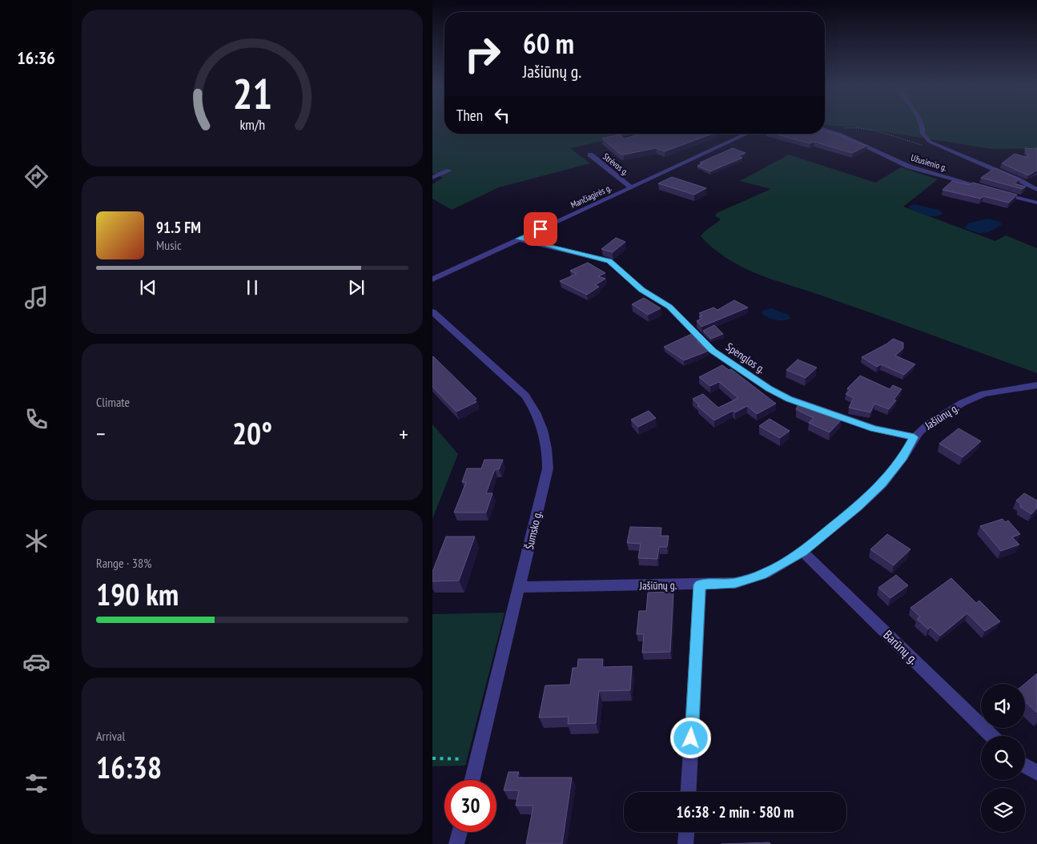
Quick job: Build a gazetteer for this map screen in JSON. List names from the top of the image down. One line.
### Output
{"streets":{"street":["Užusienio g.","Strėvos g.","Mančiagirės g.","Spenglos g.","Jašiūnų g.","Šumsko g.","Barūnų g."]},"crossings":[["Strėvos g.","Mančiagirės g."],["Mančiagirės g.","Spenglos g."],["Spenglos g.","Jašiūnų g."],["Jašiūnų g.","Šumsko g."],["Jašiūnų g.","Barūnų g."]],"page":{"tabs":"16:36","turn":["60 m","Jašiūnų g."],"then":"Then","song":["91.5 FM","Music"],"tile":["Climate",["Range · 38%","190 km"],["Arrival","16:38"]],"heat":["−","20°","+"],"limit":"30","trip":"16:38 · 2 min · 580 m","gauge":["21","km/h"]}}
